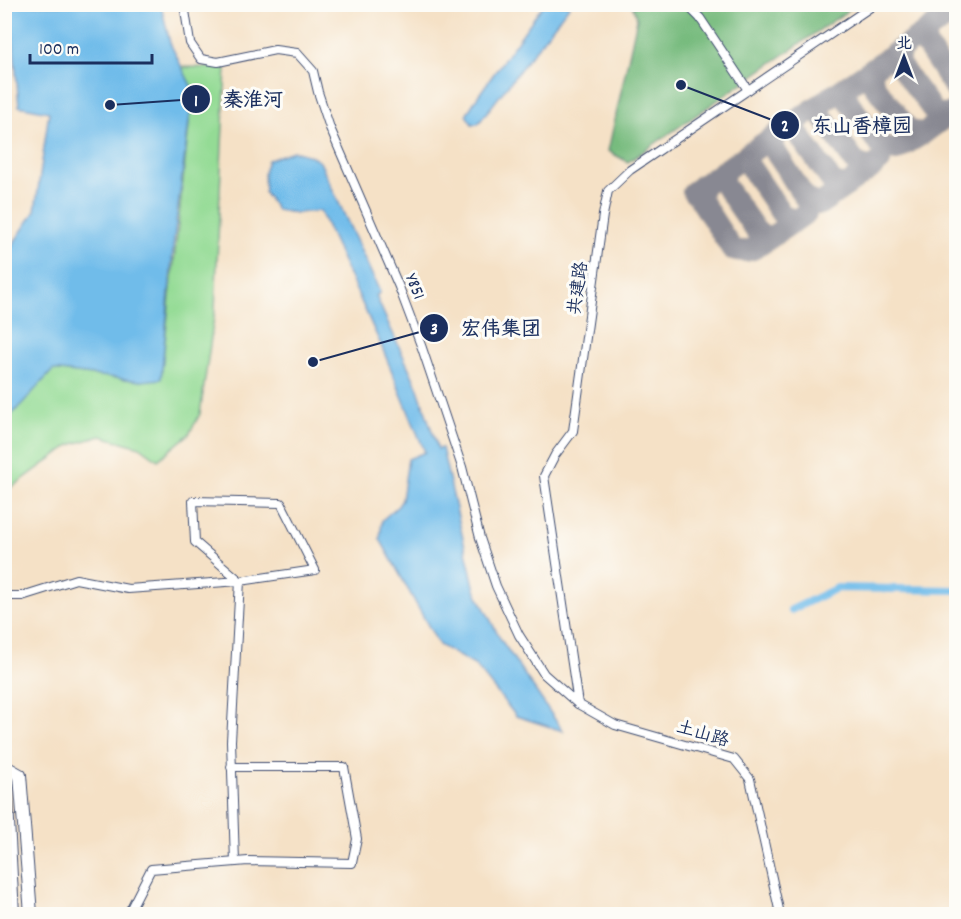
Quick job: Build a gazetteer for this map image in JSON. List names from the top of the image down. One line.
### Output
{"streets":{"street":["Y851","共建路","土山路"]},"crossings":[["Y851","共建路"],["Y851","土山路"],["共建路","土山路"]],"places":["东山香樟园","秦淮河","宏伟集团"],"scale_bar":"100 m","north":"top"}
